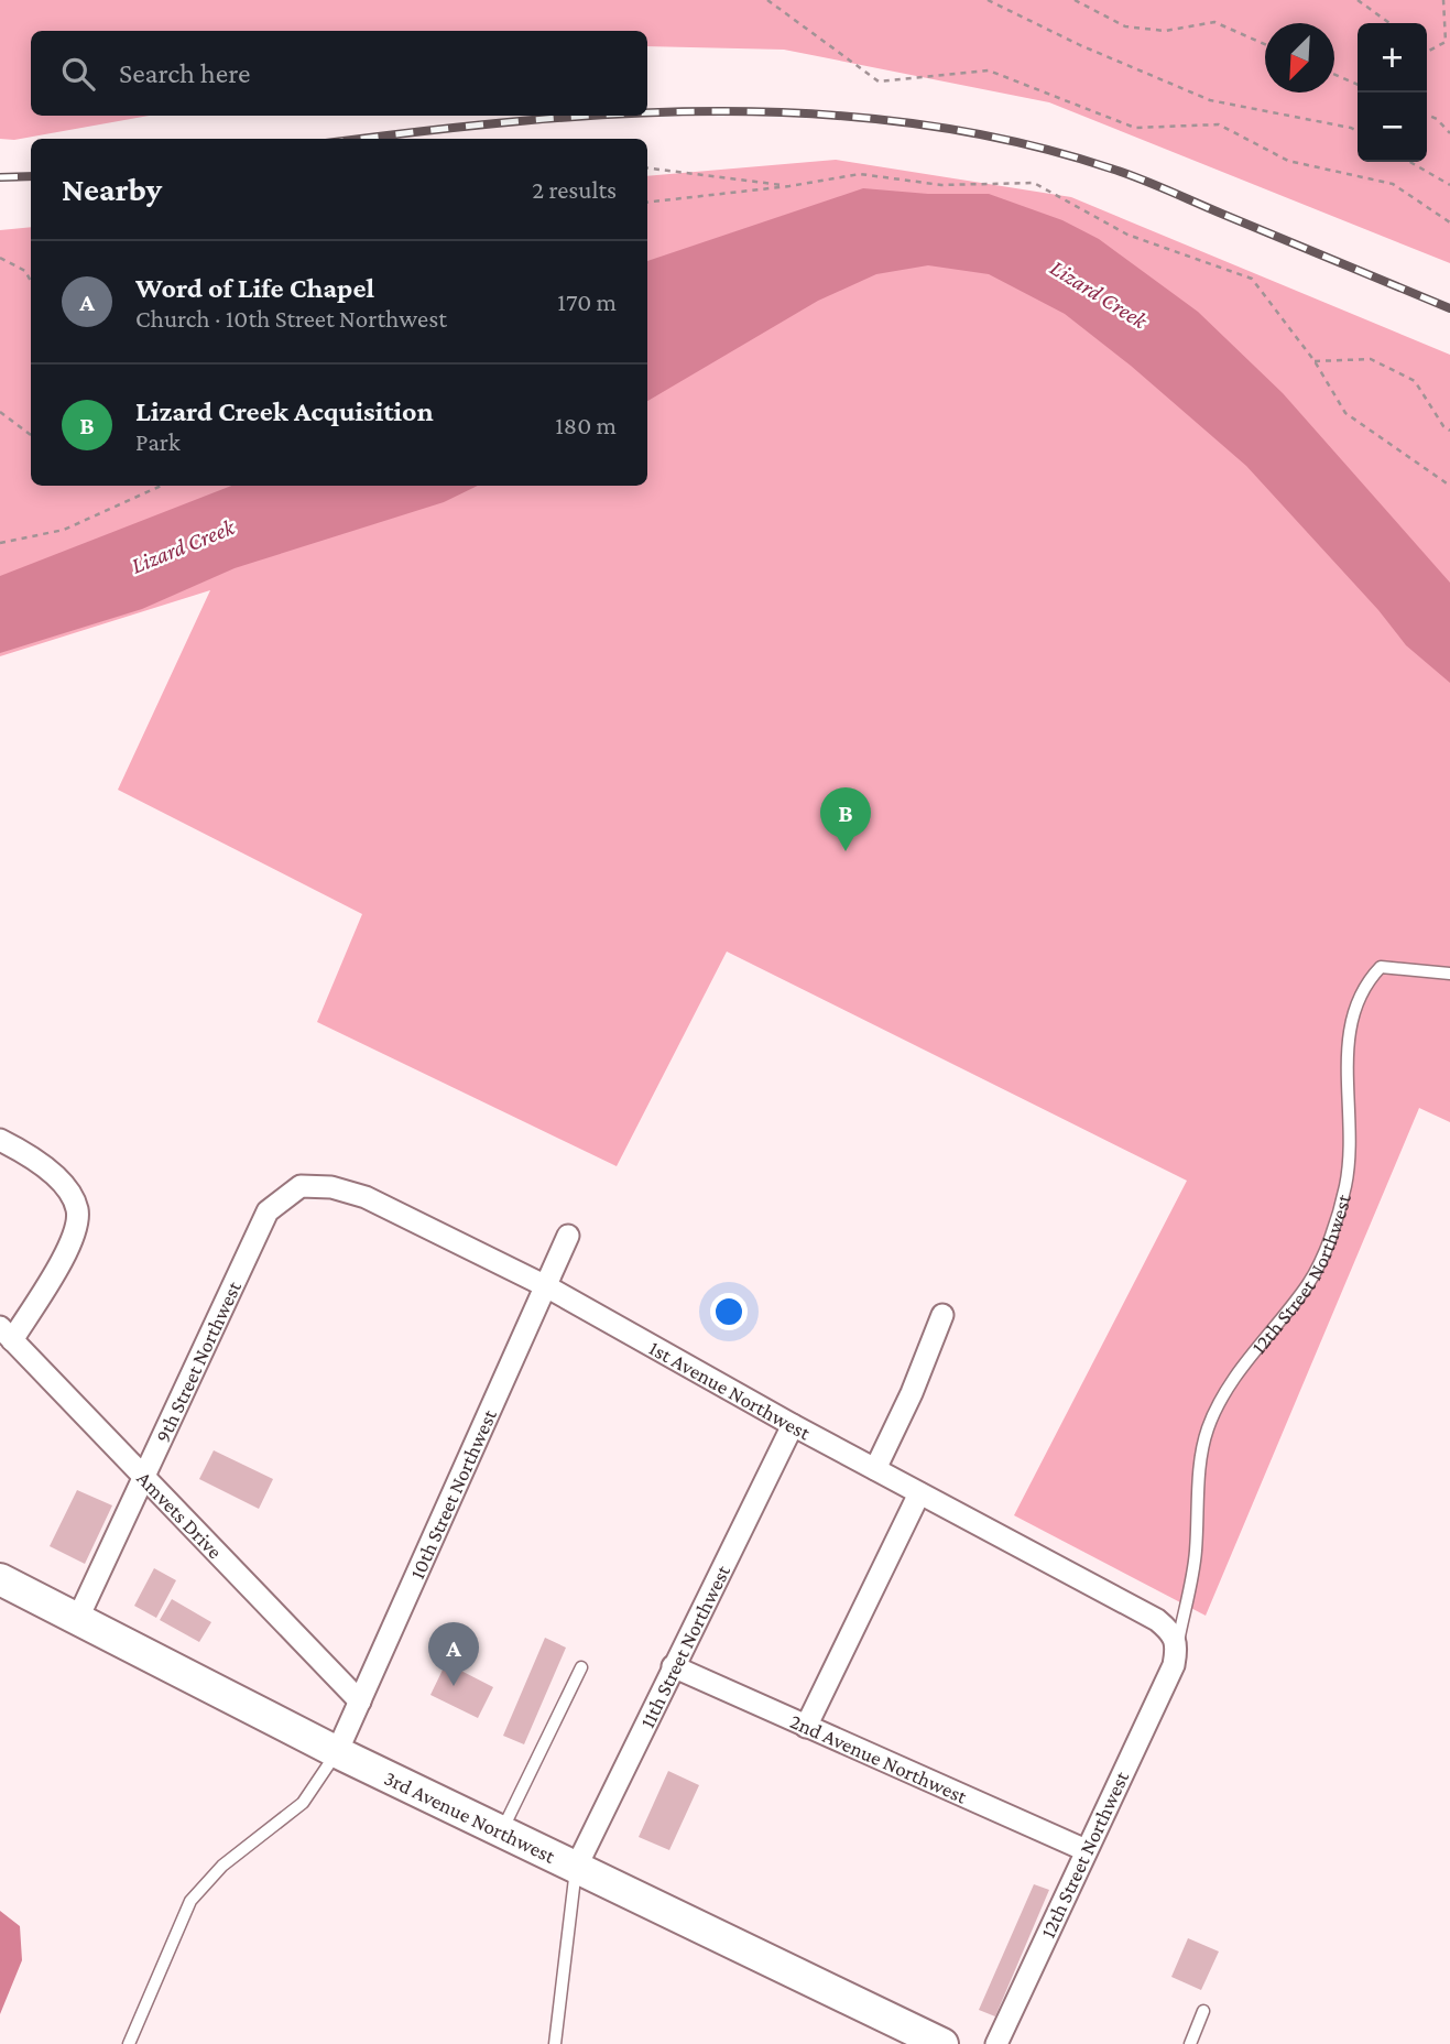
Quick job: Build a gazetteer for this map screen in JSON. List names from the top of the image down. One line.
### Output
{"streets":{"main road":["3rd Avenue Northwest"],"street":["12th Street Northwest","9th Street Northwest","1st Avenue Northwest","10th Street Northwest","Amvets Drive","11th Street Northwest","2nd Avenue Northwest"]},"crossings":[["12th Street Northwest","1st Avenue Northwest"],["12th Street Northwest","2nd Avenue Northwest"],["9th Street Northwest","1st Avenue Northwest"],["9th Street Northwest","Amvets Drive"],["9th Street Northwest","3rd Avenue Northwest"],["1st Avenue Northwest","10th Street Northwest"],["1st Avenue Northwest","11th Street Northwest"],["10th Street Northwest","Amvets Drive"],["10th Street Northwest","3rd Avenue Northwest"],["11th Street Northwest","2nd Avenue Northwest"],["11th Street Northwest","3rd Avenue Northwest"]],"water":["Lizard Creek"],"north":"bottom left","page":{"map_buttons":["+","−"],"search":"Search here","heading":["Nearby","2 results"],"list":[{"mark":"A","name":"Word of Life Chapel","note":"Church · 10th Street Northwest","value":"170 m"},{"mark":"B","name":"Lizard Creek Acquisition","note":"Park","value":"180 m"}],"pins":["B","A"]}}
